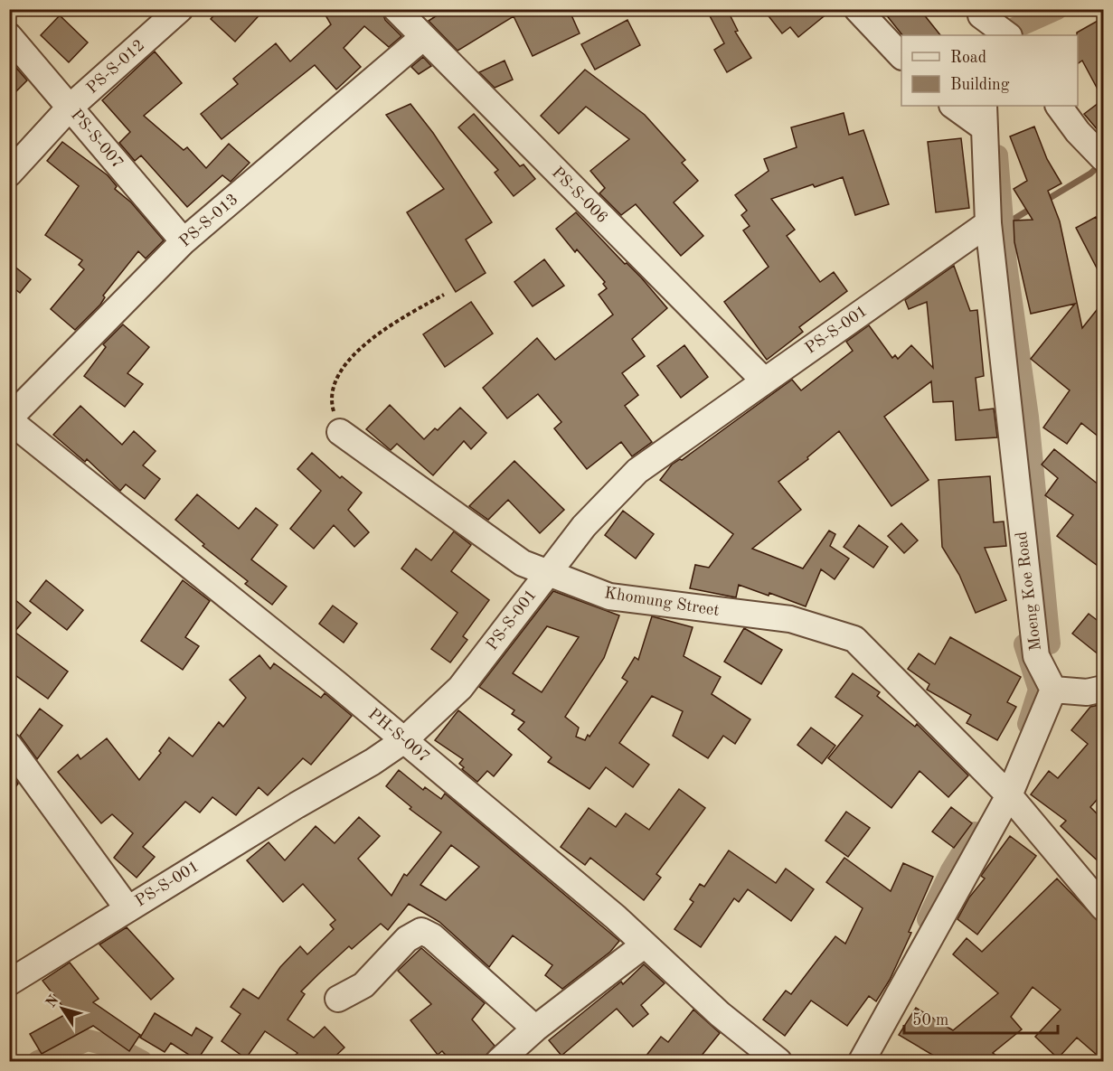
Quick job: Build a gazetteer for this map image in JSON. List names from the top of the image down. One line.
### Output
{"streets":{"street":["PS-S-012","PS-S-007","PS-S-006","PS-S-013","PS-S-001","Moeng Koe Road","Khomung Street","PH-S-007"]},"crossings":[["PS-S-012","PS-S-007"],["PS-S-007","PS-S-013"],["PS-S-006","PS-S-013"],["PS-S-006","PS-S-001"],["PS-S-013","PH-S-007"],["PS-S-001","Moeng Koe Road"],["PS-S-001","Khomung Street"],["PS-S-001","PH-S-007"]],"legend":["Road","Building"],"scale_bar":"50 m","north":"top left"}
